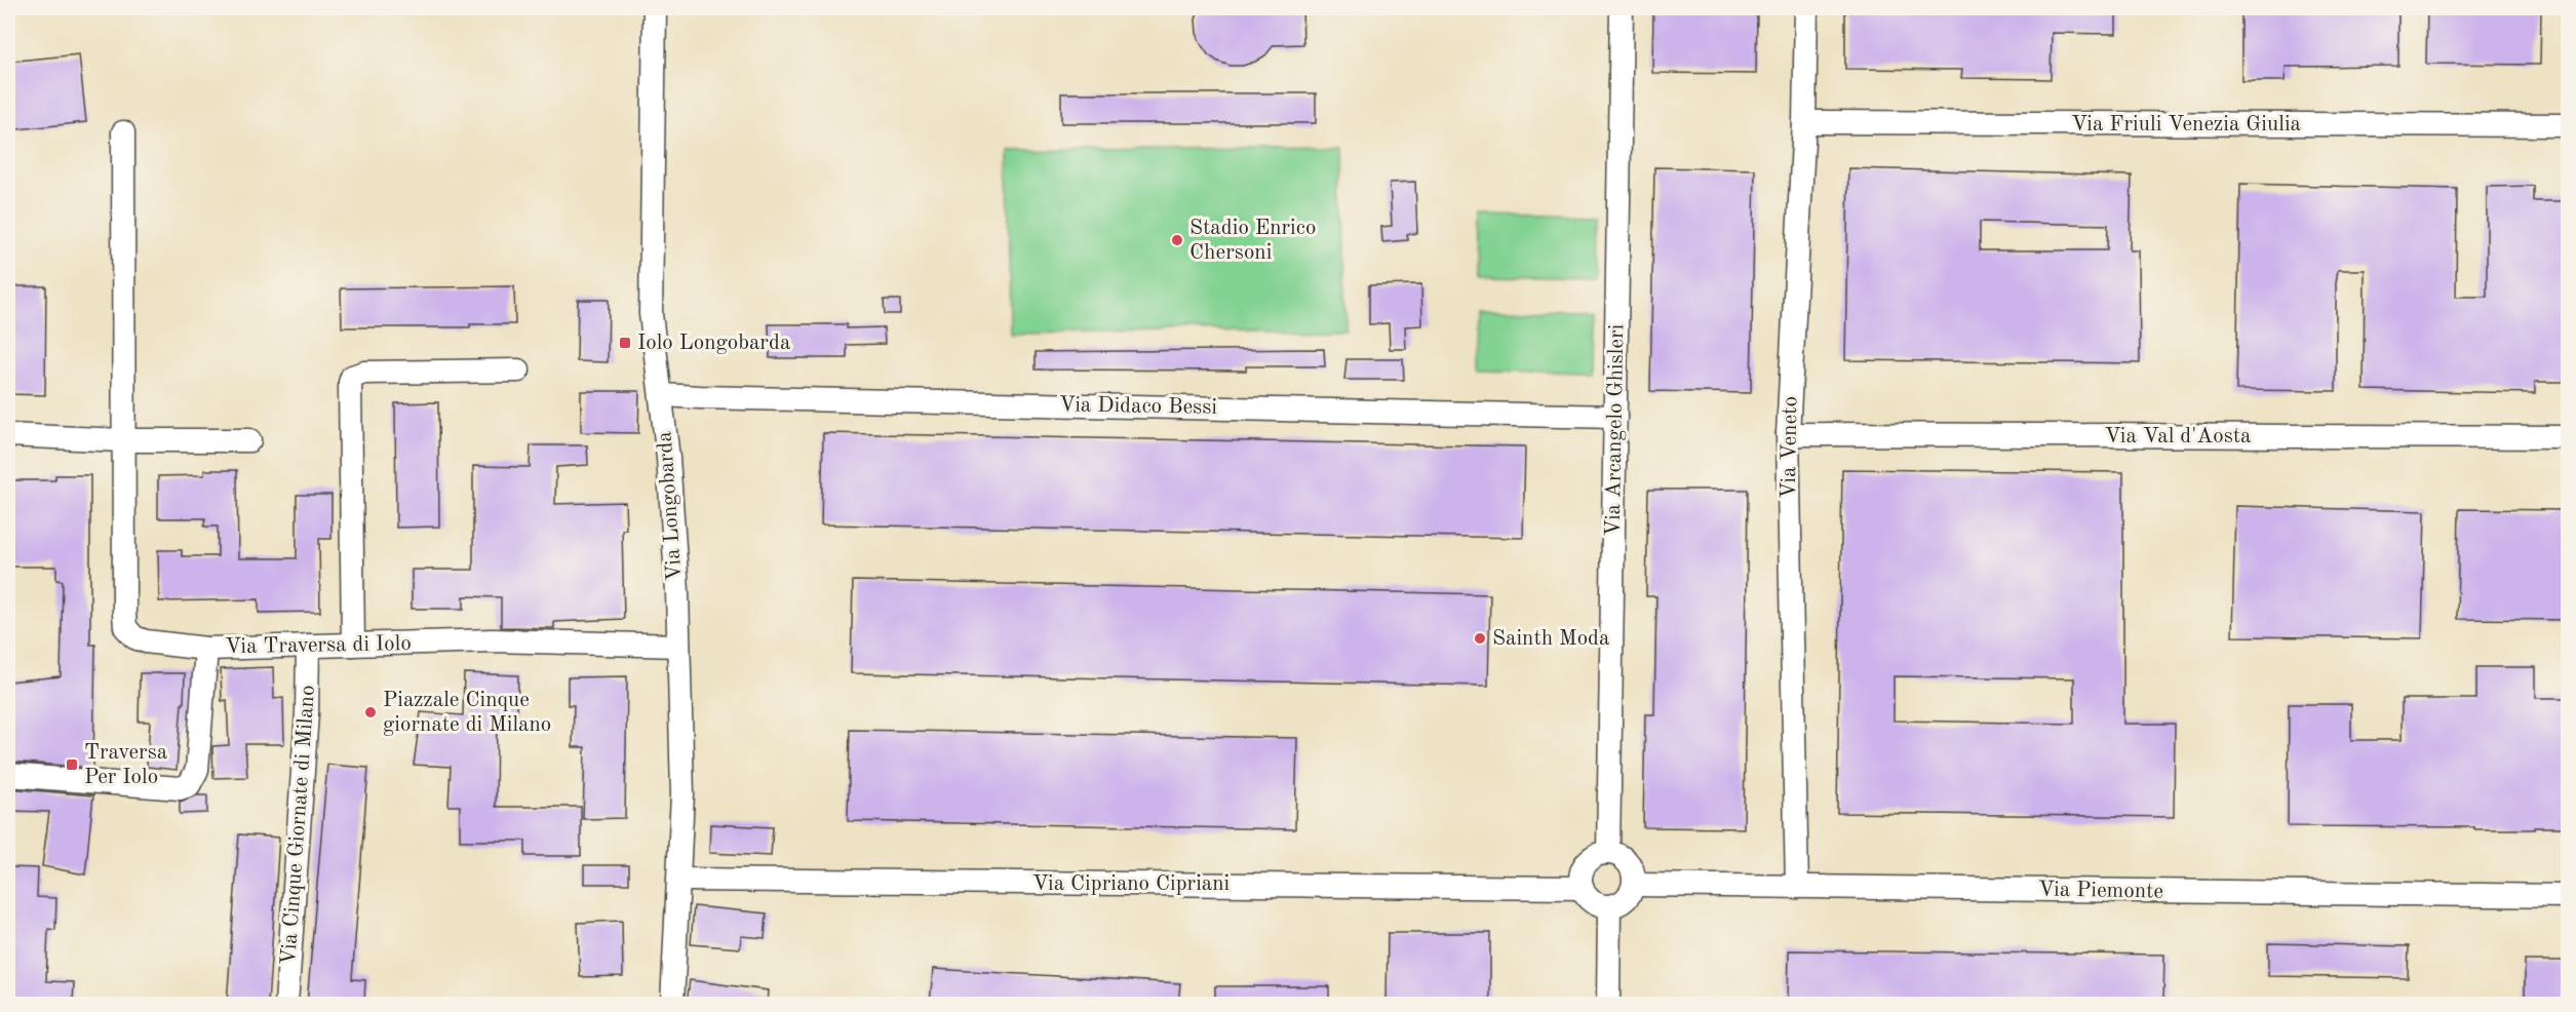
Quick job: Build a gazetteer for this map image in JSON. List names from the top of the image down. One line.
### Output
{"streets":{"street":["Via Friuli Venezia Giulia","Via Didaco Bessi","Via Arcangelo Ghisleri","Via Val d'Aosta","Via Veneto","Via Longobarda","Via Traversa di Iolo","Via Cinque Giornate di Milano","Via Cipriano Cipriani","Via Piemonte"]},"crossings":[["Via Friuli Venezia Giulia","Via Veneto"],["Via Didaco Bessi","Via Arcangelo Ghisleri"],["Via Didaco Bessi","Via Longobarda"],["Via Arcangelo Ghisleri","Via Cipriano Cipriani"],["Via Arcangelo Ghisleri","Via Piemonte"],["Via Val d'Aosta","Via Veneto"],["Via Veneto","Via Piemonte"],["Via Longobarda","Via Traversa di Iolo"],["Via Longobarda","Via Cipriano Cipriani"],["Via Traversa di Iolo","Via Cinque Giornate di Milano"],["Via Cipriano Cipriani","Via Piemonte"]],"places":{"other":["Stadio Enrico Chersoni","Sainth Moda","Piazzale Cinque giornate di Milano"],"transit":["Iolo Longobarda","Traversa Per Iolo"]}}
